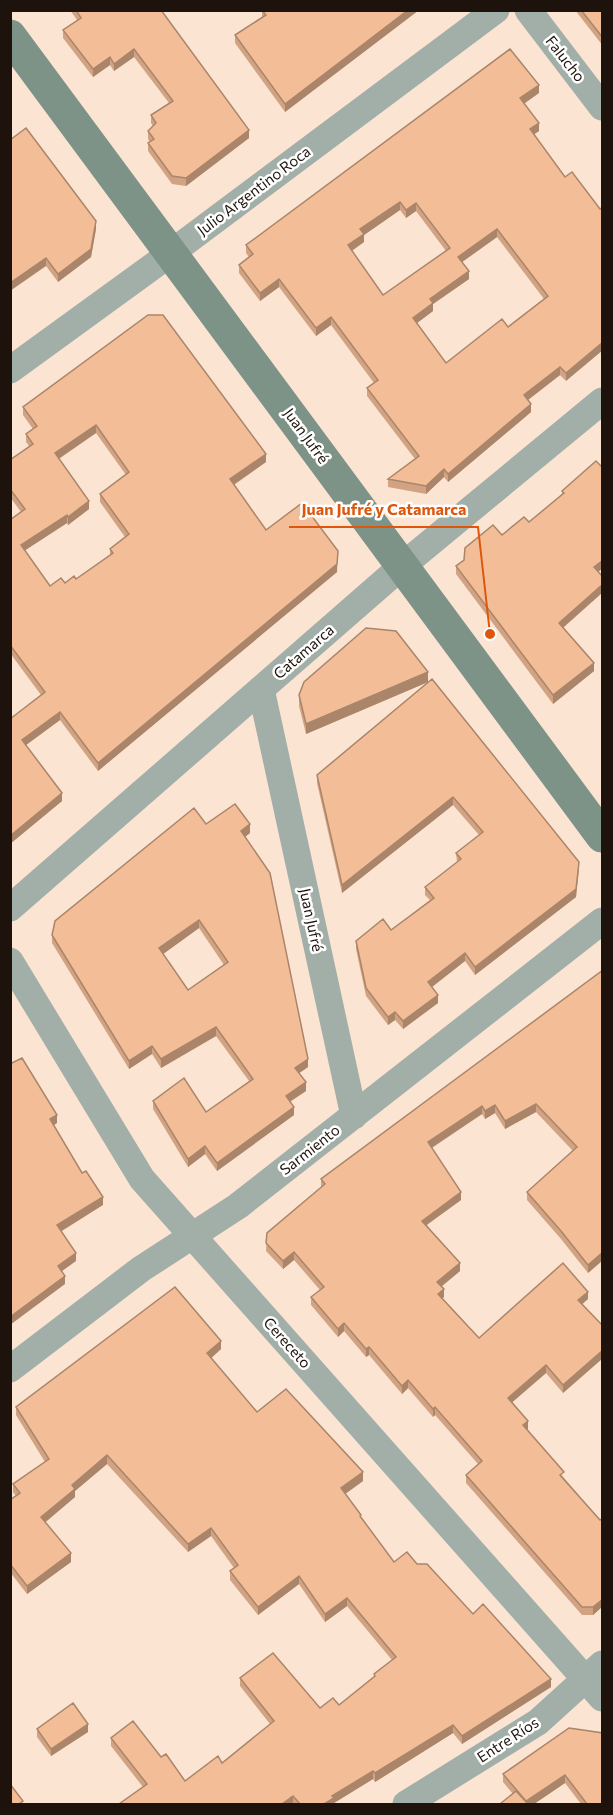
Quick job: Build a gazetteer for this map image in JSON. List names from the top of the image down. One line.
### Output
{"streets":{"street":["Falucho","Julio Argentino Roca","Juan Jufré","Catamarca","Sarmiento","Cereceto","Entre Ríos"]},"crossings":[["Julio Argentino Roca","Juan Jufré"],["Juan Jufré","Catamarca"],["Juan Jufré","Sarmiento"],["Sarmiento","Cereceto"],["Cereceto","Entre Ríos"]],"places":["Juan Jufré y Catamarca"]}
